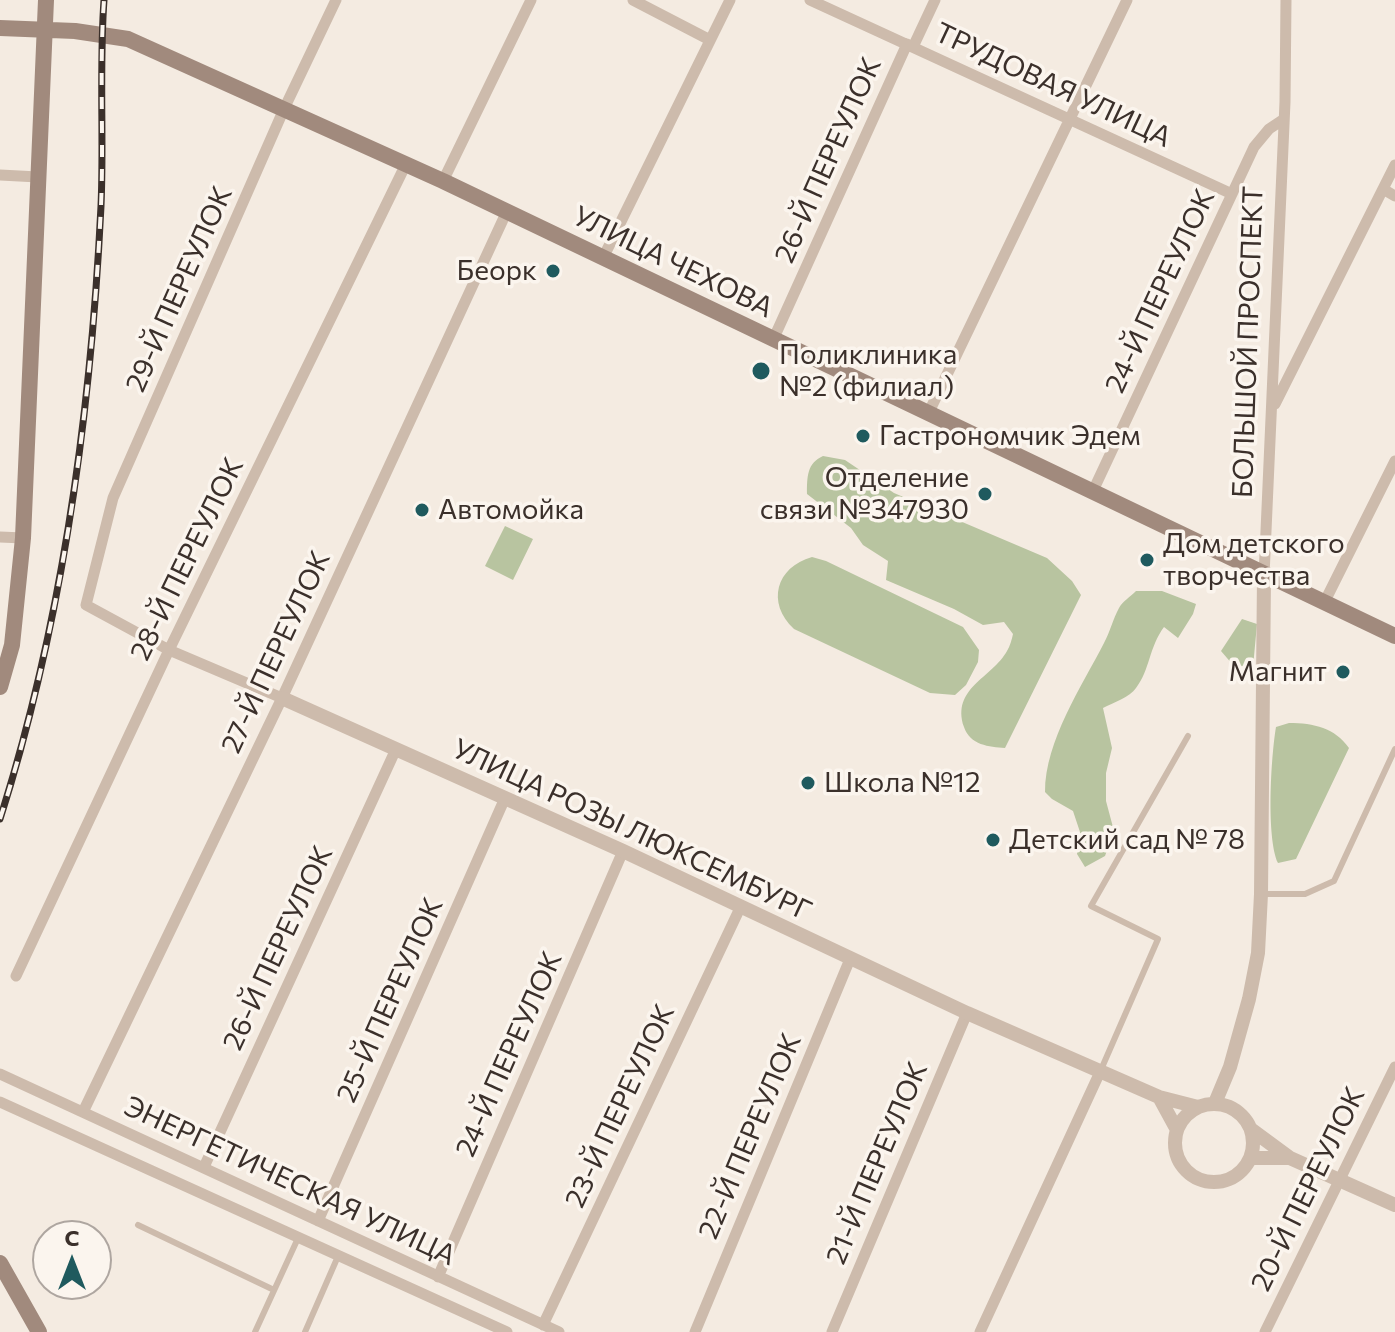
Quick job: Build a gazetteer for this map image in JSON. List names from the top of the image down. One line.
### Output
{"streets":{"main road":["УЛИЦА ЧЕХОВА"],"street":["ТРУДОВАЯ УЛИЦА","26-Й ПЕРЕУЛОК","29-Й ПЕРЕУЛОК","24-Й ПЕРЕУЛОК","БОЛЬШОЙ ПРОСПЕКТ","28-Й ПЕРЕУЛОК","27-Й ПЕРЕУЛОК","УЛИЦА РОЗЫ ЛЮКСЕМБУРГ","25-Й ПЕРЕУЛОК","23-Й ПЕРЕУЛОК","22-Й ПЕРЕУЛОК","21-Й ПЕРЕУЛОК","ЭНЕРГЕТИЧЕСКАЯ УЛИЦА","20-Й ПЕРЕУЛОК"]},"crossings":[["ТРУДОВАЯ УЛИЦА","26-Й ПЕРЕУЛОК"],["ТРУДОВАЯ УЛИЦА","24-Й ПЕРЕУЛОК"],["26-Й ПЕРЕУЛОК","УЛИЦА ЧЕХОВА"],["26-Й ПЕРЕУЛОК","УЛИЦА РОЗЫ ЛЮКСЕМБУРГ"],["26-Й ПЕРЕУЛОК","ЭНЕРГЕТИЧЕСКАЯ УЛИЦА"],["УЛИЦА ЧЕХОВА","29-Й ПЕРЕУЛОК"],["УЛИЦА ЧЕХОВА","24-Й ПЕРЕУЛОК"],["УЛИЦА ЧЕХОВА","БОЛЬШОЙ ПРОСПЕКТ"],["УЛИЦА ЧЕХОВА","28-Й ПЕРЕУЛОК"],["УЛИЦА ЧЕХОВА","27-Й ПЕРЕУЛОК"],["29-Й ПЕРЕУЛОК","УЛИЦА РОЗЫ ЛЮКСЕМБУРГ"],["24-Й ПЕРЕУЛОК","БОЛЬШОЙ ПРОСПЕКТ"],["24-Й ПЕРЕУЛОК","УЛИЦА РОЗЫ ЛЮКСЕМБУРГ"],["24-Й ПЕРЕУЛОК","ЭНЕРГЕТИЧЕСКАЯ УЛИЦА"],["БОЛЬШОЙ ПРОСПЕКТ","УЛИЦА РОЗЫ ЛЮКСЕМБУРГ"],["28-Й ПЕРЕУЛОК","УЛИЦА РОЗЫ ЛЮКСЕМБУРГ"],["27-Й ПЕРЕУЛОК","УЛИЦА РОЗЫ ЛЮКСЕМБУРГ"],["27-Й ПЕРЕУЛОК","ЭНЕРГЕТИЧЕСКАЯ УЛИЦА"],["УЛИЦА РОЗЫ ЛЮКСЕМБУРГ","25-Й ПЕРЕУЛОК"],["УЛИЦА РОЗЫ ЛЮКСЕМБУРГ","23-Й ПЕРЕУЛОК"],["УЛИЦА РОЗЫ ЛЮКСЕМБУРГ","22-Й ПЕРЕУЛОК"],["УЛИЦА РОЗЫ ЛЮКСЕМБУРГ","21-Й ПЕРЕУЛОК"],["25-Й ПЕРЕУЛОК","ЭНЕРГЕТИЧЕСКАЯ УЛИЦА"],["23-Й ПЕРЕУЛОК","ЭНЕРГЕТИЧЕСКАЯ УЛИЦА"]],"places":["Беорк","Поликлиника №2 (филиал)","Гастрономчик Эдем","Отделение связи №347930","Автомойка","Дом детского творчества","Магнит","Школа №12","Детский сад № 78"],"north":"top"}
